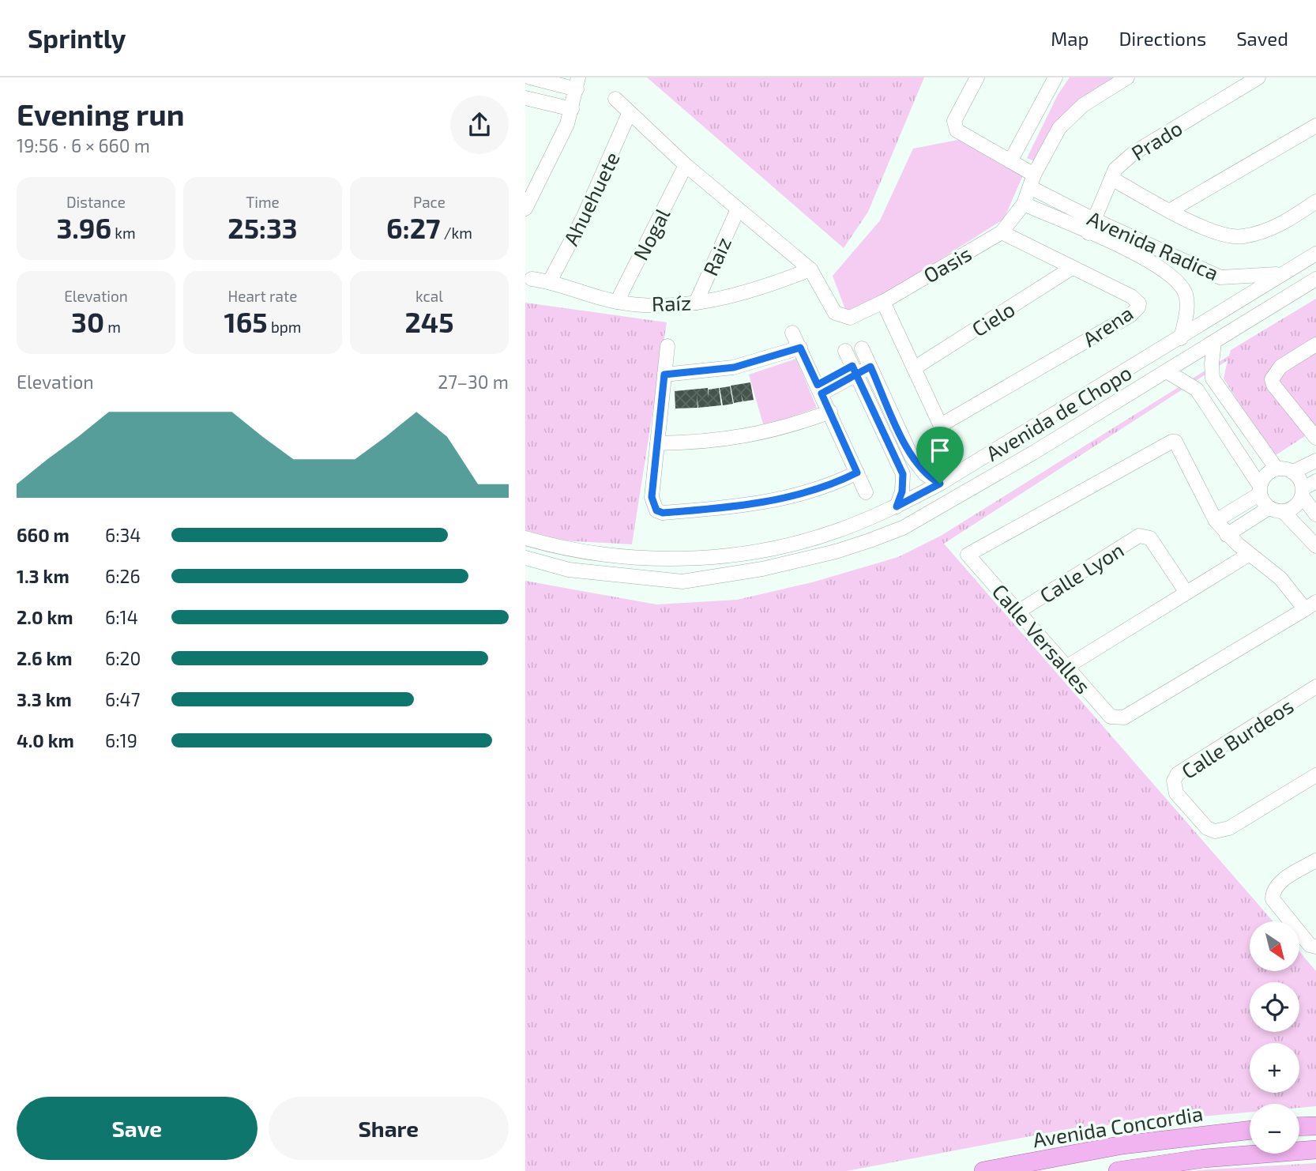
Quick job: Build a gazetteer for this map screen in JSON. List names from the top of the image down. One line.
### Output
{"streets":{"main road":["Avenida Concordia"],"street":["Prado","Ahuehuete","Nogal","Avenida Radica","Raiz","Oasis","Raíz","Cielo","Arena","Avenida de Chopo","Calle Lyon","Calle Versalles","Calle Burdeos"]},"crossings":[["Prado","Avenida Radica"],["Ahuehuete","Raíz"],["Nogal","Raíz"],["Avenida Radica","Oasis"],["Avenida Radica","Avenida de Chopo"],["Raiz","Raíz"],["Oasis","Raíz"],["Oasis","Arena"],["Cielo","Arena"],["Calle Lyon","Calle Versalles"]],"north":"bottom right","page":{"header":"Sprintly","nav":["Map","Directions","Saved"],"heading":["Evening run","19:56 · 6 × 660 m"],"stats":[["Distance","3.96 km"],["Time","25:33"],["Pace","6:27 /km"],["Elevation","30 m"],["Heart rate","165 bpm"],["kcal","245"]],"chart":["Elevation","27–30 m"],"list":[{"name":"660 m","note":"6:34"},{"name":"1.3 km","note":"6:26"},{"name":"2.0 km","note":"6:14"},{"name":"2.6 km","note":"6:20"},{"name":"3.3 km","note":"6:47"},{"name":"4.0 km","note":"6:19"}],"map_buttons":["+","−"],"buttons":["Save","Share"]}}
